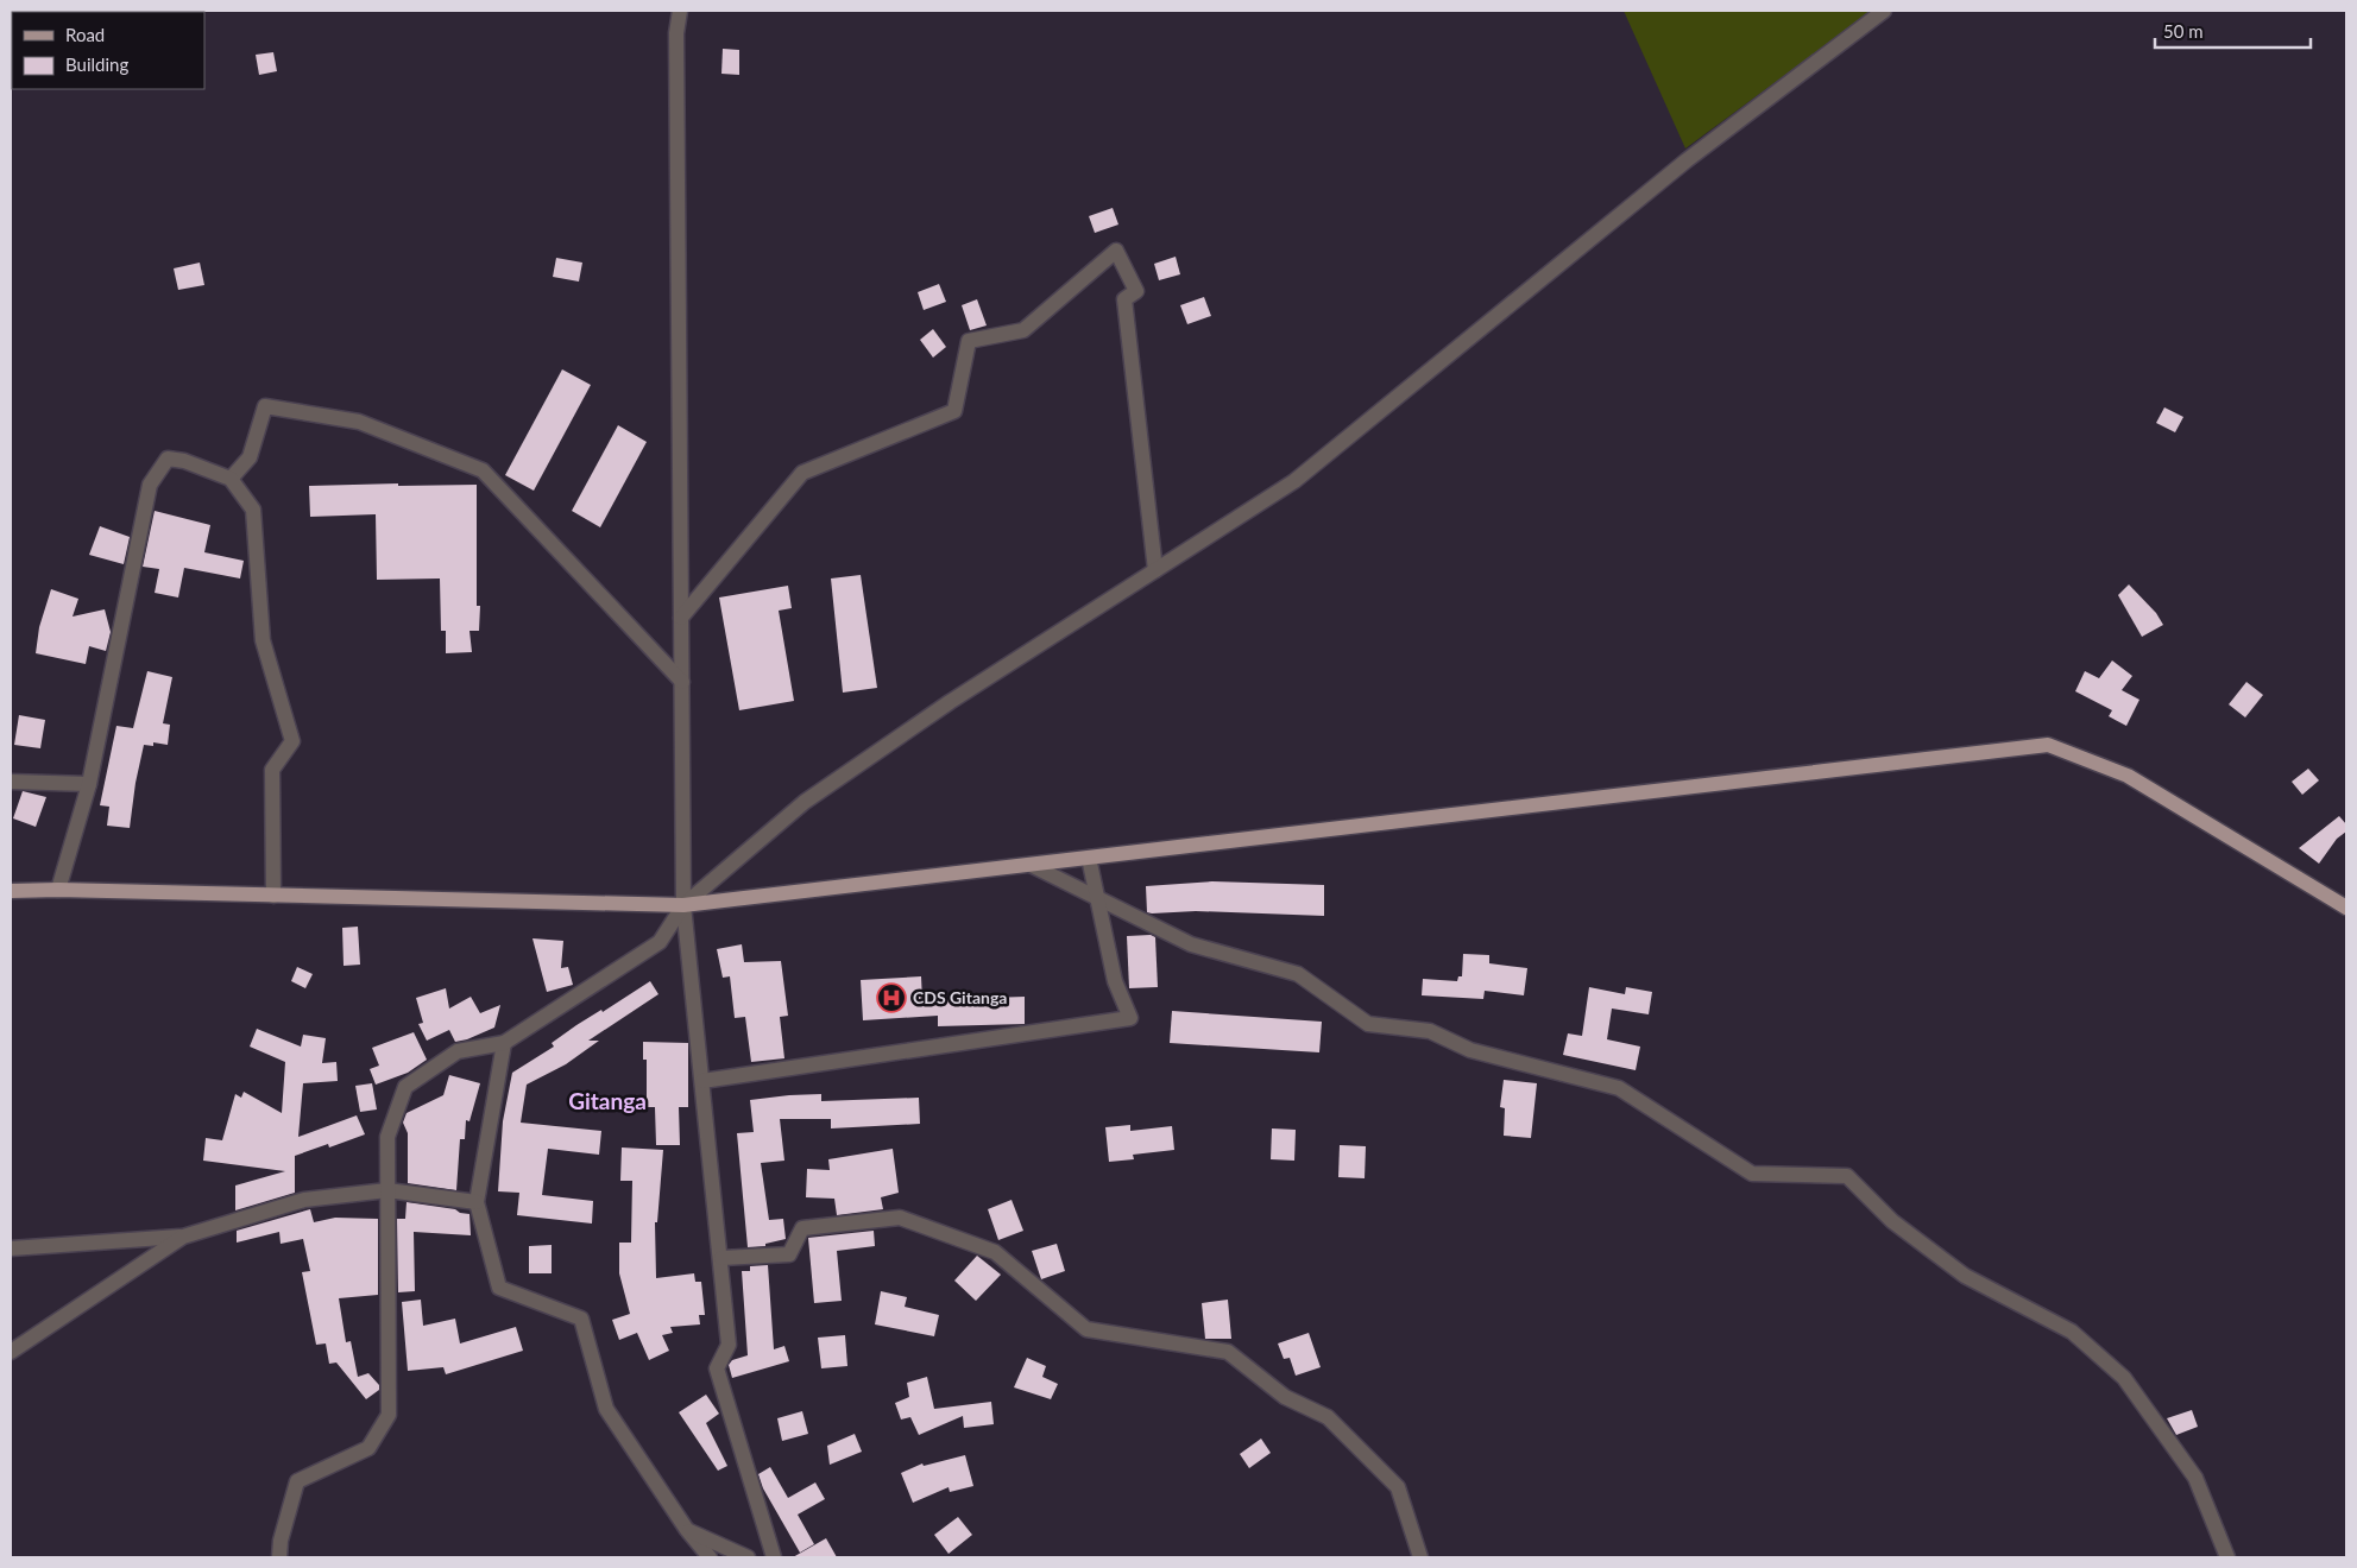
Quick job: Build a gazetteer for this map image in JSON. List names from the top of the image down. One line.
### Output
{"districts":["Gitanga"],"places":{"hospital":["CDS Gitanga"]},"legend":["Road","Building"],"scale_bar":"50 m"}
